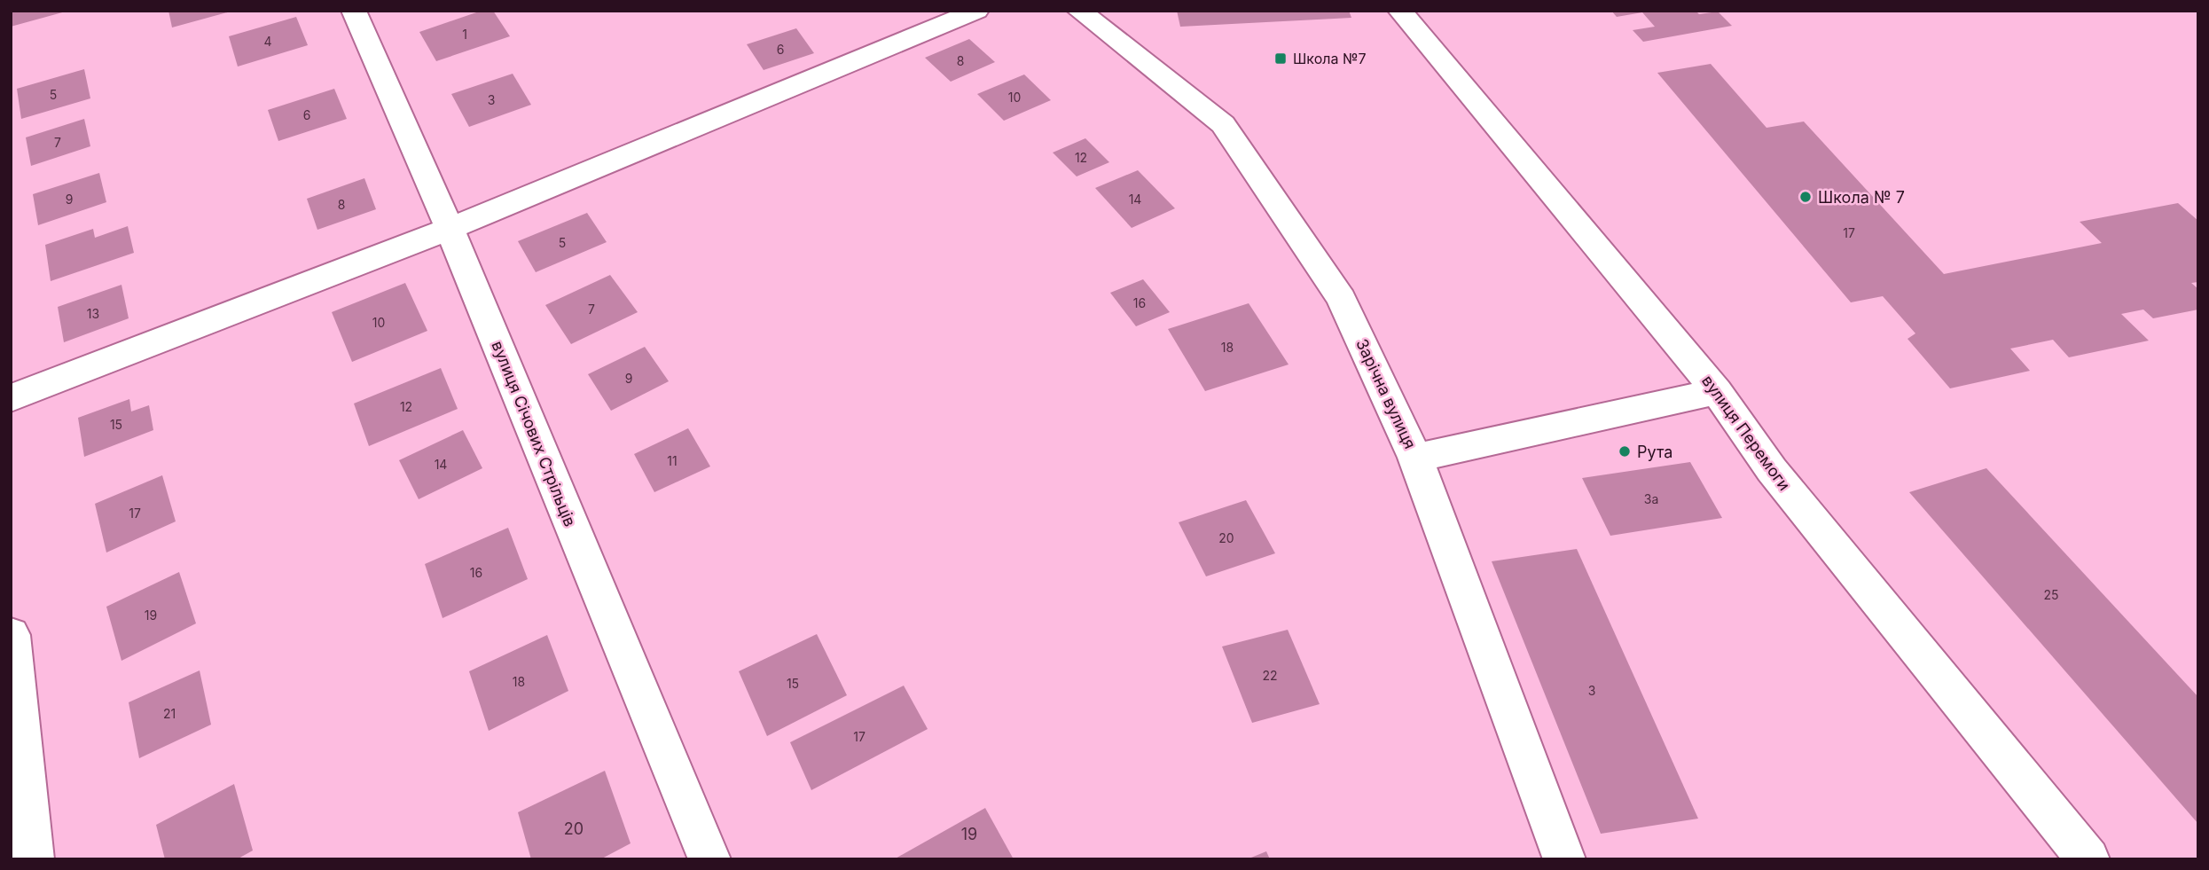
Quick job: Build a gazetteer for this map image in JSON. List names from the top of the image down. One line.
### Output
{"streets":{"street":["Зарічна вулиця","вулиця Перемоги","вулиця Січових Стрільців"]},"places":{"transit":["Школа №7"],"other":["Школа № 7","Рута"]},"house_numbers":["1","4","6","8","5","10","3","6","7","12","9","14","8","17","5","16","7","13","10","18","9","12","15","11","14","3а","17","20","16","25","19","22","18","15","3","21","17","20","19"]}
